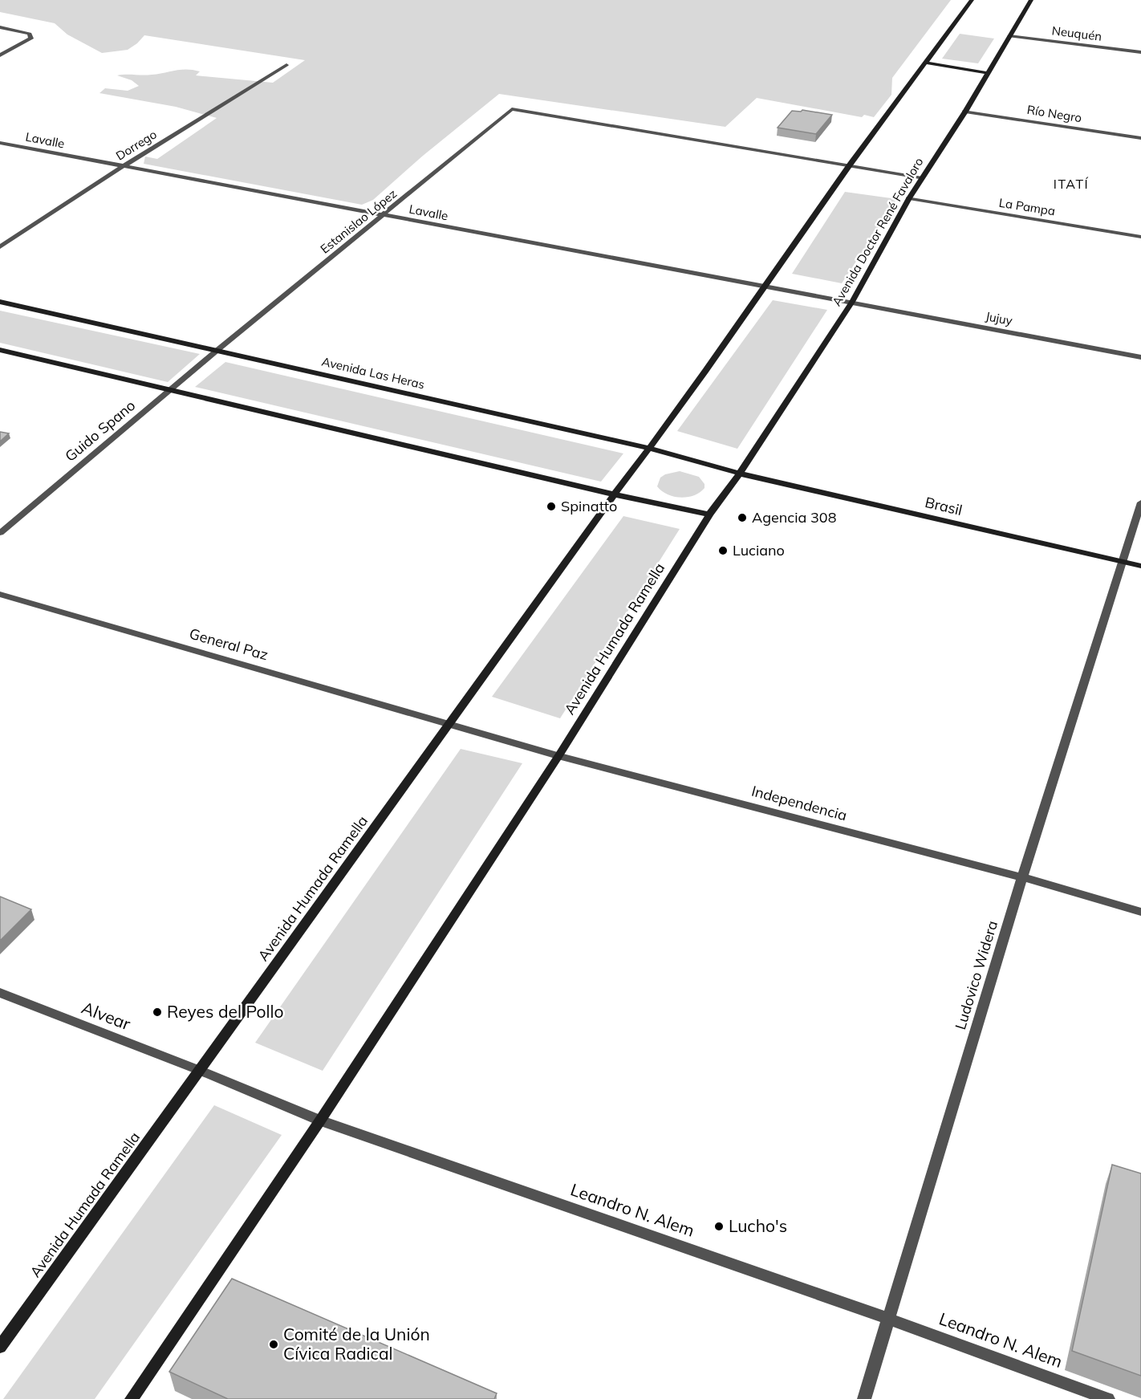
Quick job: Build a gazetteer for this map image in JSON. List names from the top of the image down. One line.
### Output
{"streets":{"main road":["Avenida Doctor René Favaloro","Avenida Las Heras","Brasil","Avenida Humada Ramella"],"street":["Neuquén","Río Negro","Lavalle","Dorrego","La Pampa","Estanislao López","Jujuy","Guido Spano","General Paz","Independencia","Ludovico Widera","Alvear","Leandro N. Alem"]},"crossings":[["Neuquén","Avenida Doctor René Favaloro"],["Río Negro","Avenida Doctor René Favaloro"],["Lavalle","Dorrego"],["Lavalle","Estanislao López"],["Lavalle","Avenida Doctor René Favaloro"],["Lavalle","Jujuy"],["La Pampa","Avenida Doctor René Favaloro"],["Estanislao López","Avenida Las Heras"],["Estanislao López","Guido Spano"],["Avenida Doctor René Favaloro","Jujuy"],["Avenida Doctor René Favaloro","Avenida Las Heras"],["Avenida Doctor René Favaloro","Brasil"],["Avenida Doctor René Favaloro","Avenida Humada Ramella"],["Avenida Las Heras","Guido Spano"],["Avenida Las Heras","Brasil"],["Avenida Las Heras","Avenida Humada Ramella"],["Brasil","Avenida Humada Ramella"],["Brasil","Ludovico Widera"],["Avenida Humada Ramella","General Paz"],["Avenida Humada Ramella","Independencia"],["Avenida Humada Ramella","Alvear"],["Avenida Humada Ramella","Leandro N. Alem"],["General Paz","Independencia"],["Independencia","Ludovico Widera"],["Ludovico Widera","Leandro N. Alem"],["Alvear","Leandro N. Alem"]],"districts":["ITATÍ"],"places":["Spinatto","Agencia 308","Luciano","Reyes del Pollo","Lucho's","Comité de la Unión Cívica Radical"]}
